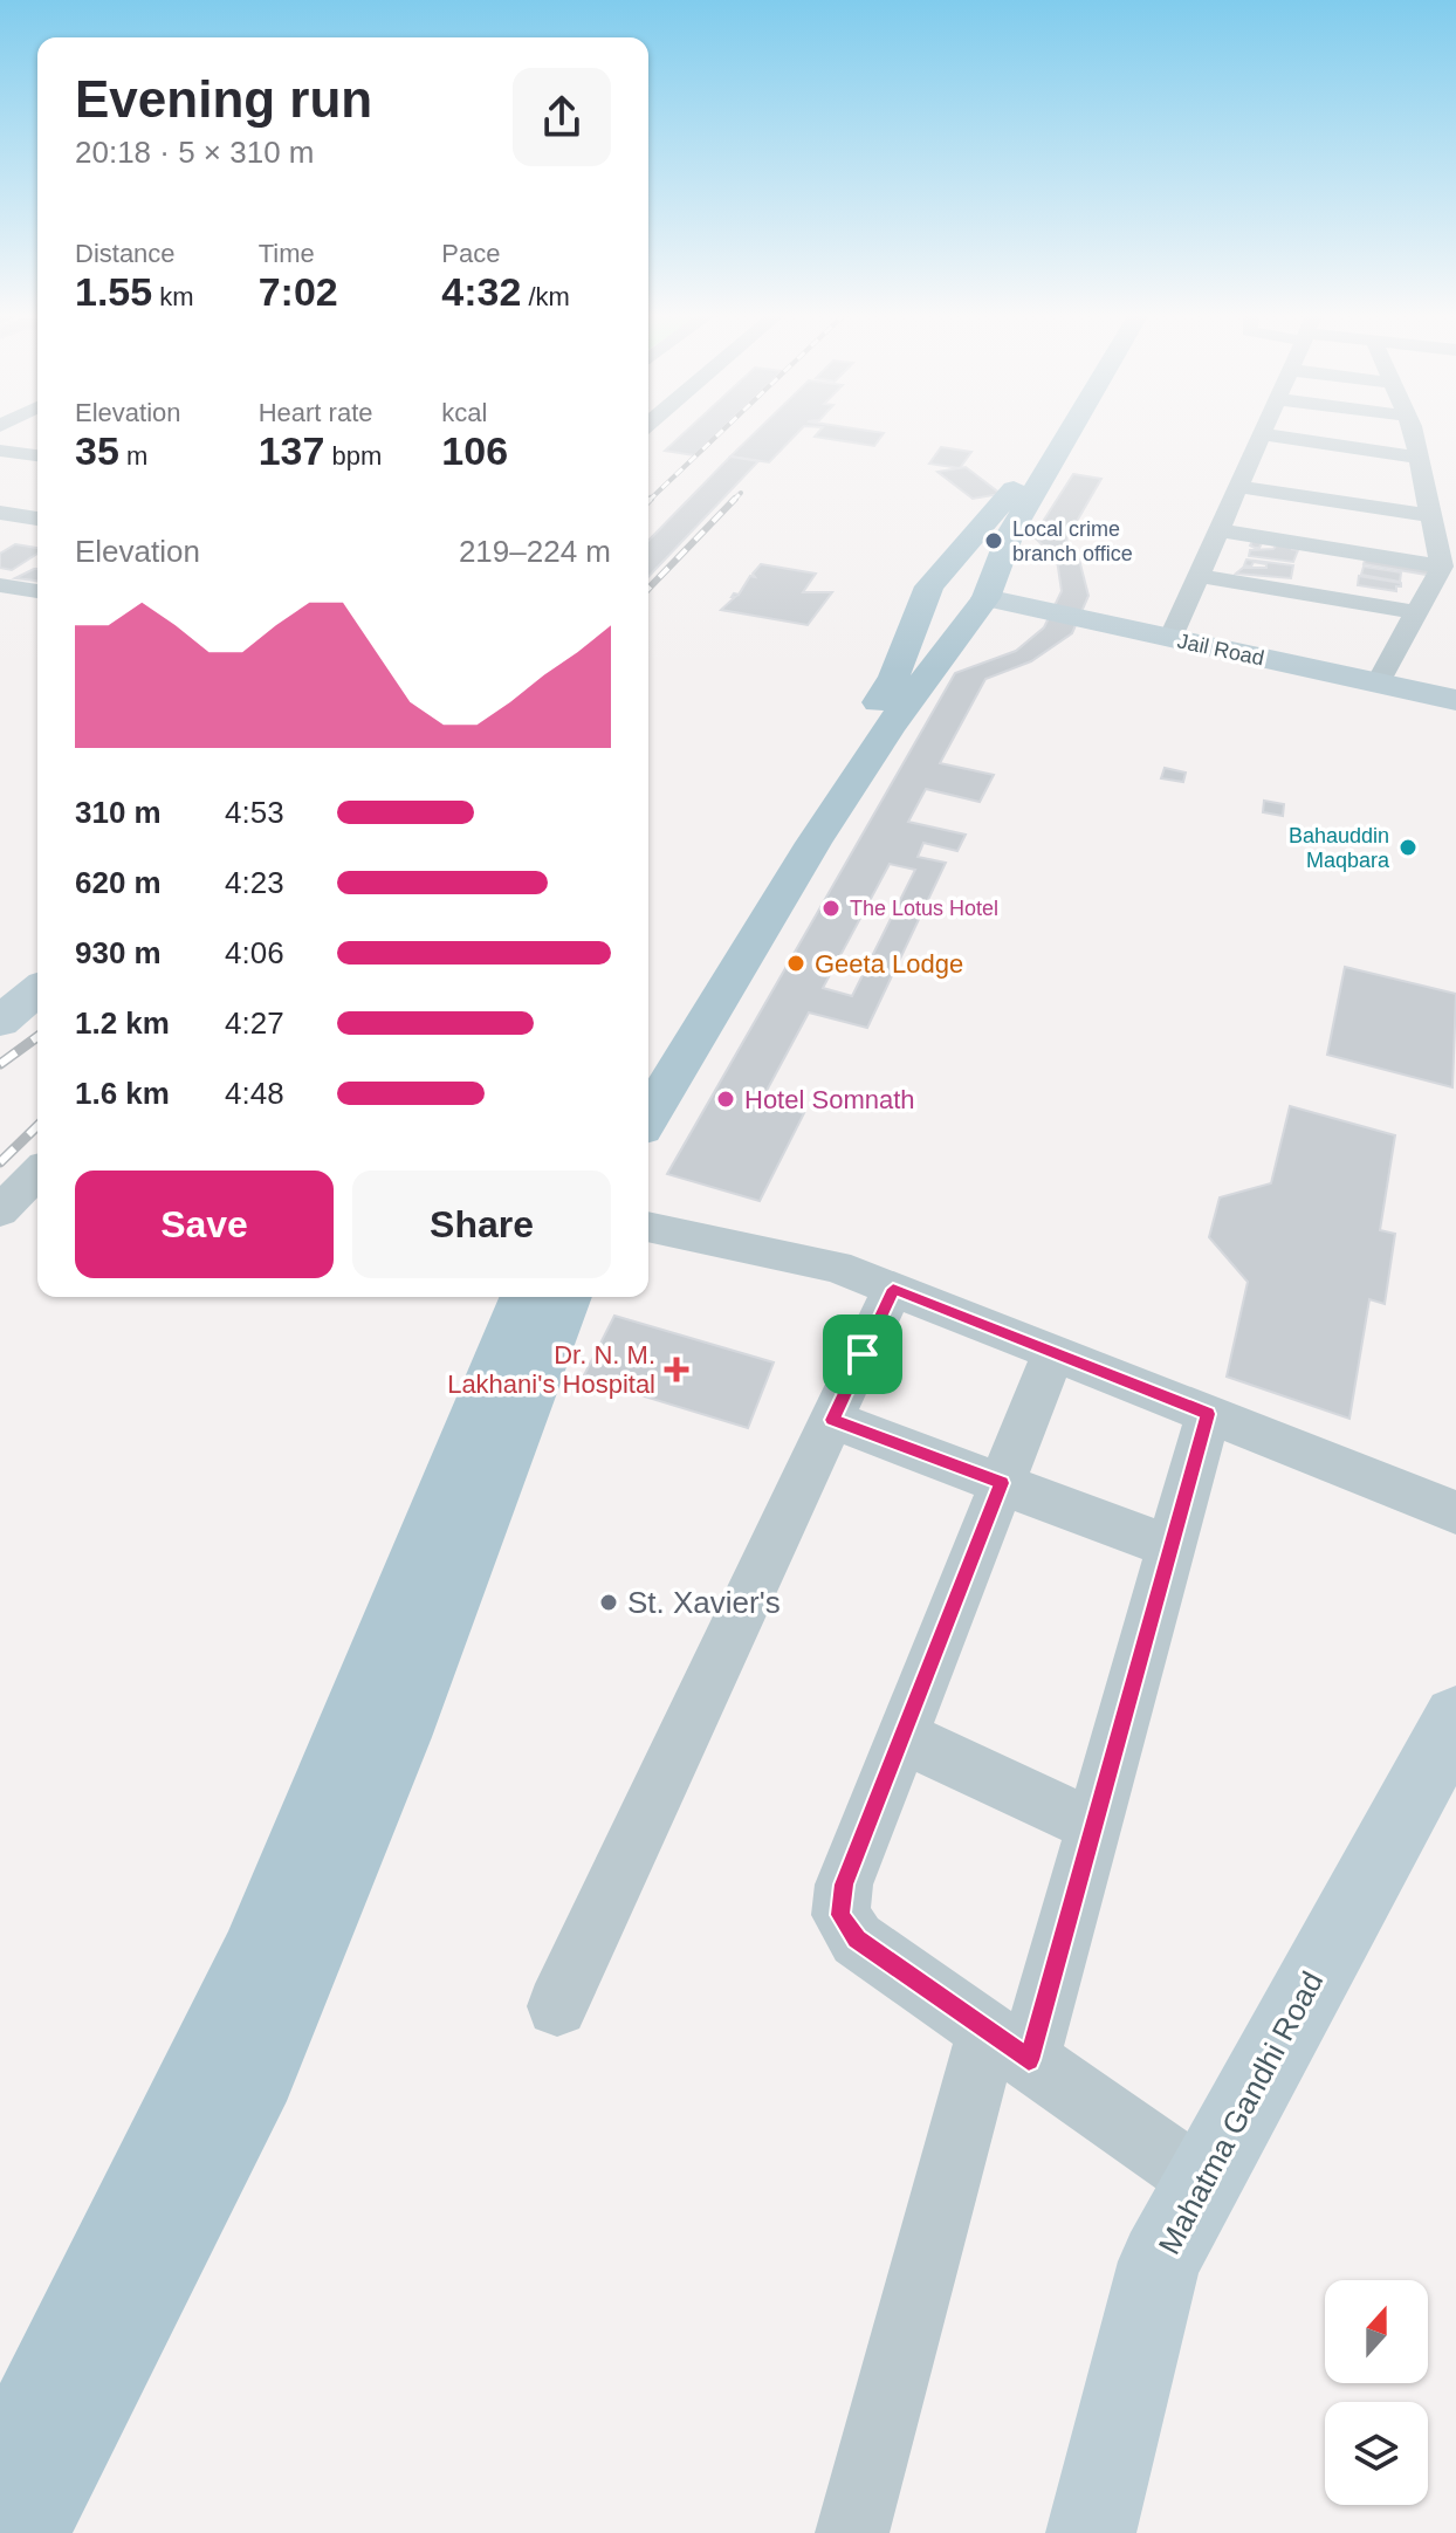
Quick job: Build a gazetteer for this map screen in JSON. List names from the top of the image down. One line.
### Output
{"streets":{"street":["Jail Road","Mahatma Gandhi Road"]},"places":{"other":["Local crime branch office","Bahauddin Maqbara","The Lotus Hotel","Geeta Lodge","Hotel Somnath","St. Xavier's"],"health":["Dr. N. M. Lakhani's Hospital"]},"north":"top","page":{"heading":["Evening run","20:18 · 5 × 310 m"],"stats":[["Distance","1.55 km"],["Time","7:02"],["Pace","4:32 /km"],["Elevation","35 m"],["Heart rate","137 bpm"],["kcal","106"]],"chart":["Elevation","219–224 m"],"list":[{"name":"310 m","note":"4:53"},{"name":"620 m","note":"4:23"},{"name":"930 m","note":"4:06"},{"name":"1.2 km","note":"4:27"},{"name":"1.6 km","note":"4:48"}],"buttons":["Save","Share"]}}
